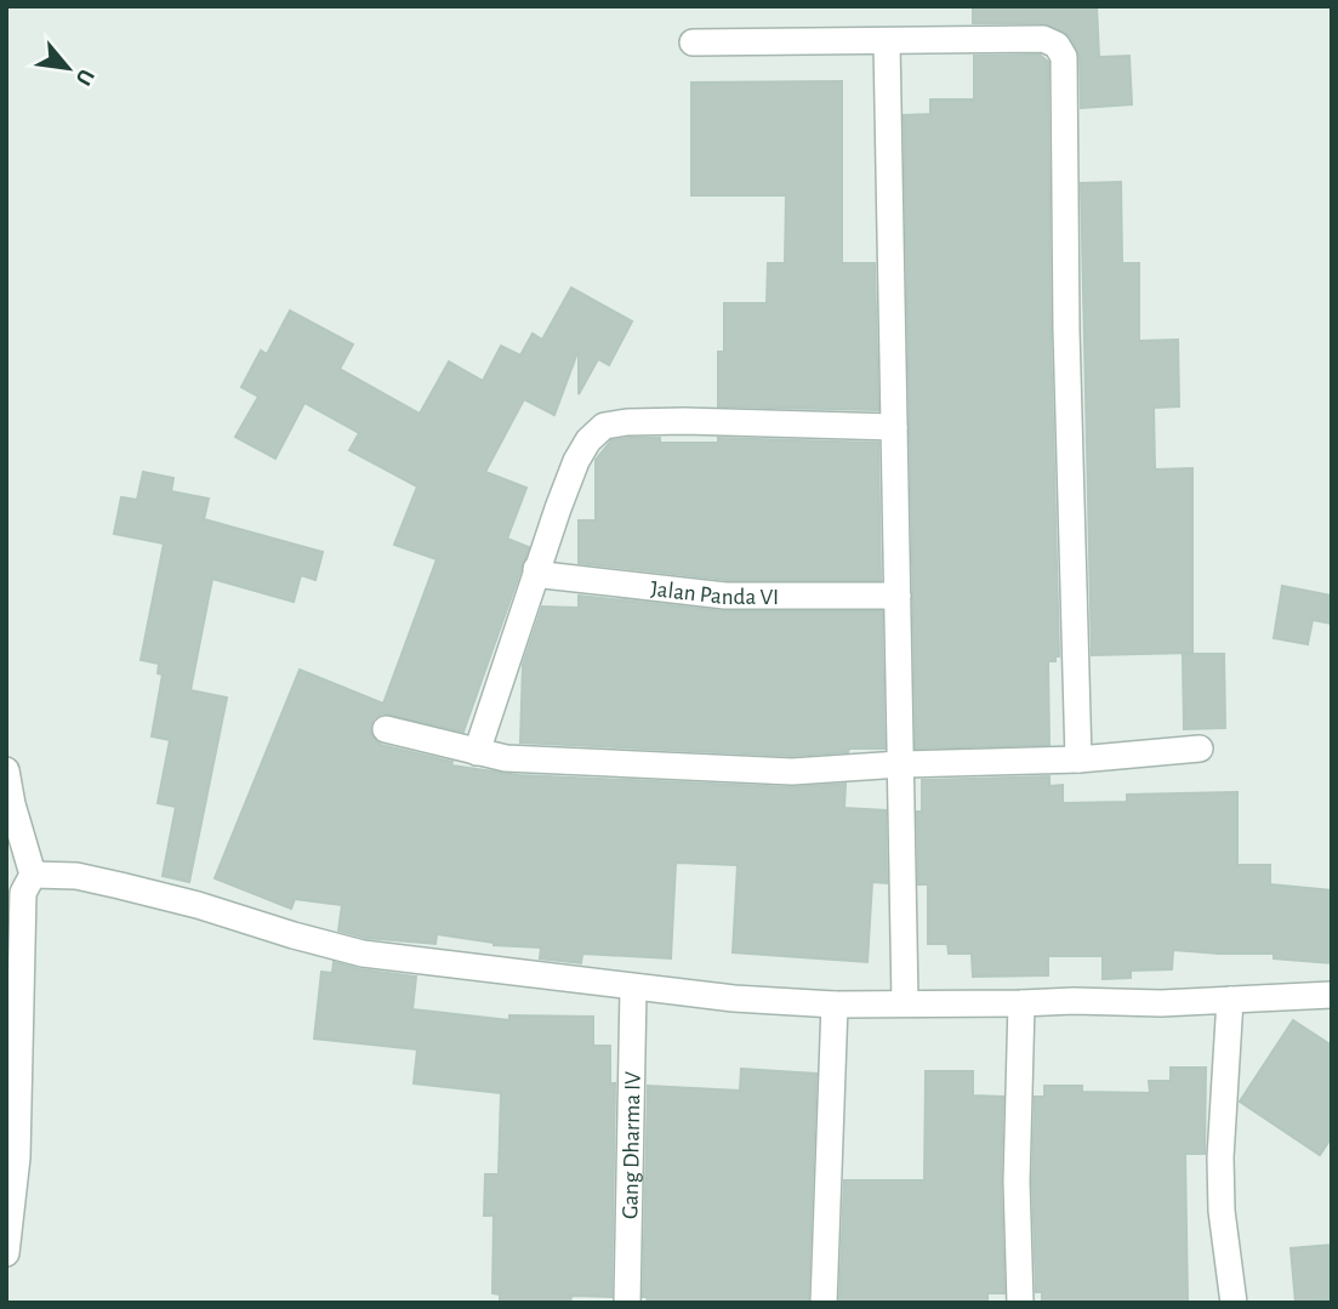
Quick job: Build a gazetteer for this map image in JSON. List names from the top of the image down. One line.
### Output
{"streets":{"street":["Jalan Panda VI","Gang Dharma IV"]},"north":"bottom right"}
